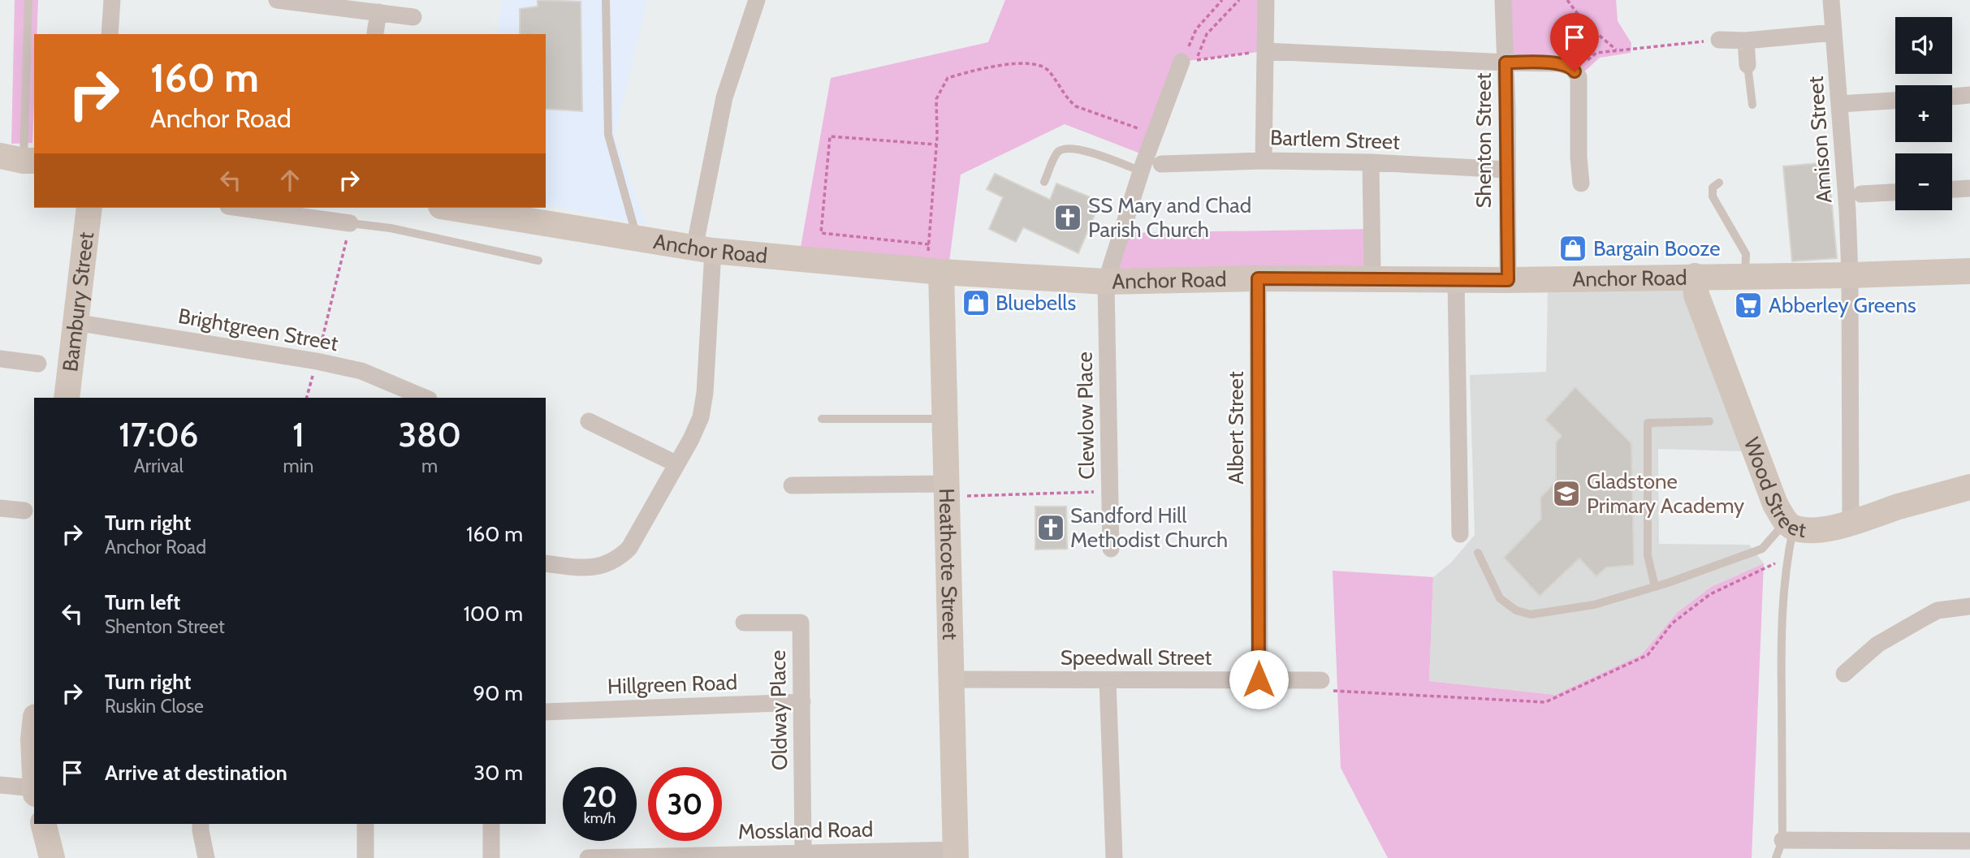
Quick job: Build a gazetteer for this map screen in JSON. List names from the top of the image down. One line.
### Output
{"streets":{"main road":["Anchor Road","Bambury Street","Wood Street","Heathcote Street"],"street":["Bartlem Street","Amison Street","Shenton Street","Brightgreen Street","Clewlow Place","Albert Street","Speedwall Street","Hillgreen Road","Oldway Place","Mossland Road"]},"crossings":[["Bartlem Street","Shenton Street"],["Amison Street","Anchor Road"],["Amison Street","Wood Street"],["Shenton Street","Anchor Road"],["Anchor Road","Clewlow Place"],["Anchor Road","Albert Street"],["Anchor Road","Wood Street"],["Anchor Road","Heathcote Street"],["Bambury Street","Brightgreen Street"],["Albert Street","Speedwall Street"],["Heathcote Street","Speedwall Street"],["Heathcote Street","Mossland Road"],["Hillgreen Road","Oldway Place"],["Oldway Place","Mossland Road"]],"places":{"church":["SS Mary and Chad Parish Church","Sandford Hill Methodist Church"],"shop":["Bargain Booze","Bluebells"],"supermarket":["Abberley Greens"],"school or university":["Gladstone Primary Academy"]},"page":{"map_buttons":["+","−"],"turn":["160 m","Anchor Road"],"eta":["17:06","Arrival","1","min","380","m"],"list":[{"name":"Turn right","note":"Anchor Road","value":"160 m"},{"name":"Turn left","note":"Shenton Street","value":"100 m"},{"name":"Turn right","note":"Ruskin Close","value":"90 m"},{"name":"Arrive at destination","value":"30 m"}],"speed":"20 km/h","limit":"30"}}
